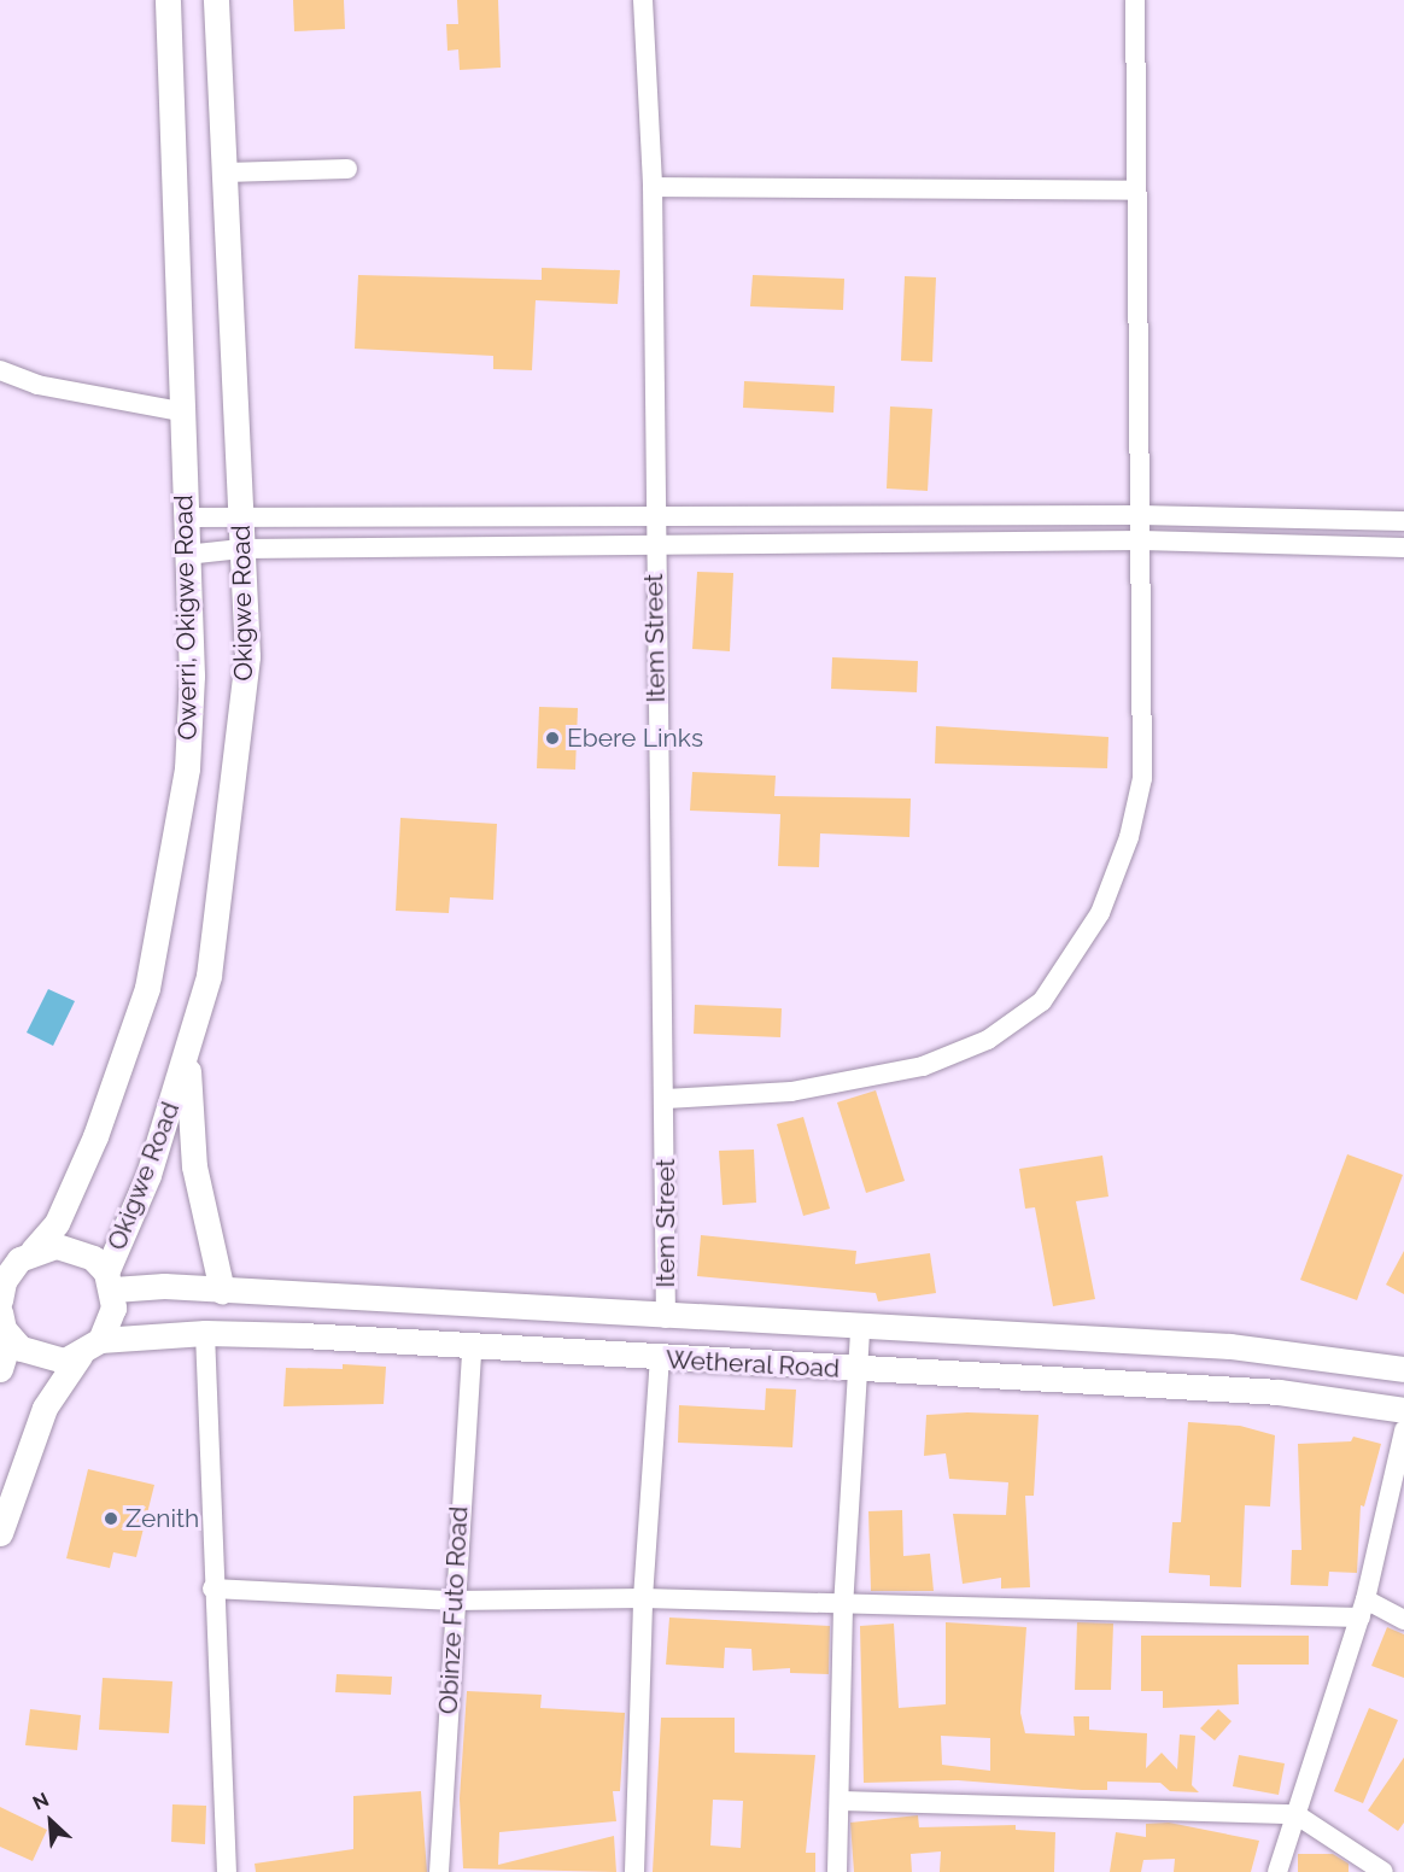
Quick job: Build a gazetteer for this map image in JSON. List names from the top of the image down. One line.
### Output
{"streets":{"main road":["Okigwe Road","Owerri, Okigwe Road","Wetheral Road"],"street":["Item Street","Obinze Futo Road"]},"crossings":[["Okigwe Road","Wetheral Road"],["Item Street","Wetheral Road"],["Wetheral Road","Obinze Futo Road"]],"places":["Ebere Links","Zenith"],"north":"top left"}
